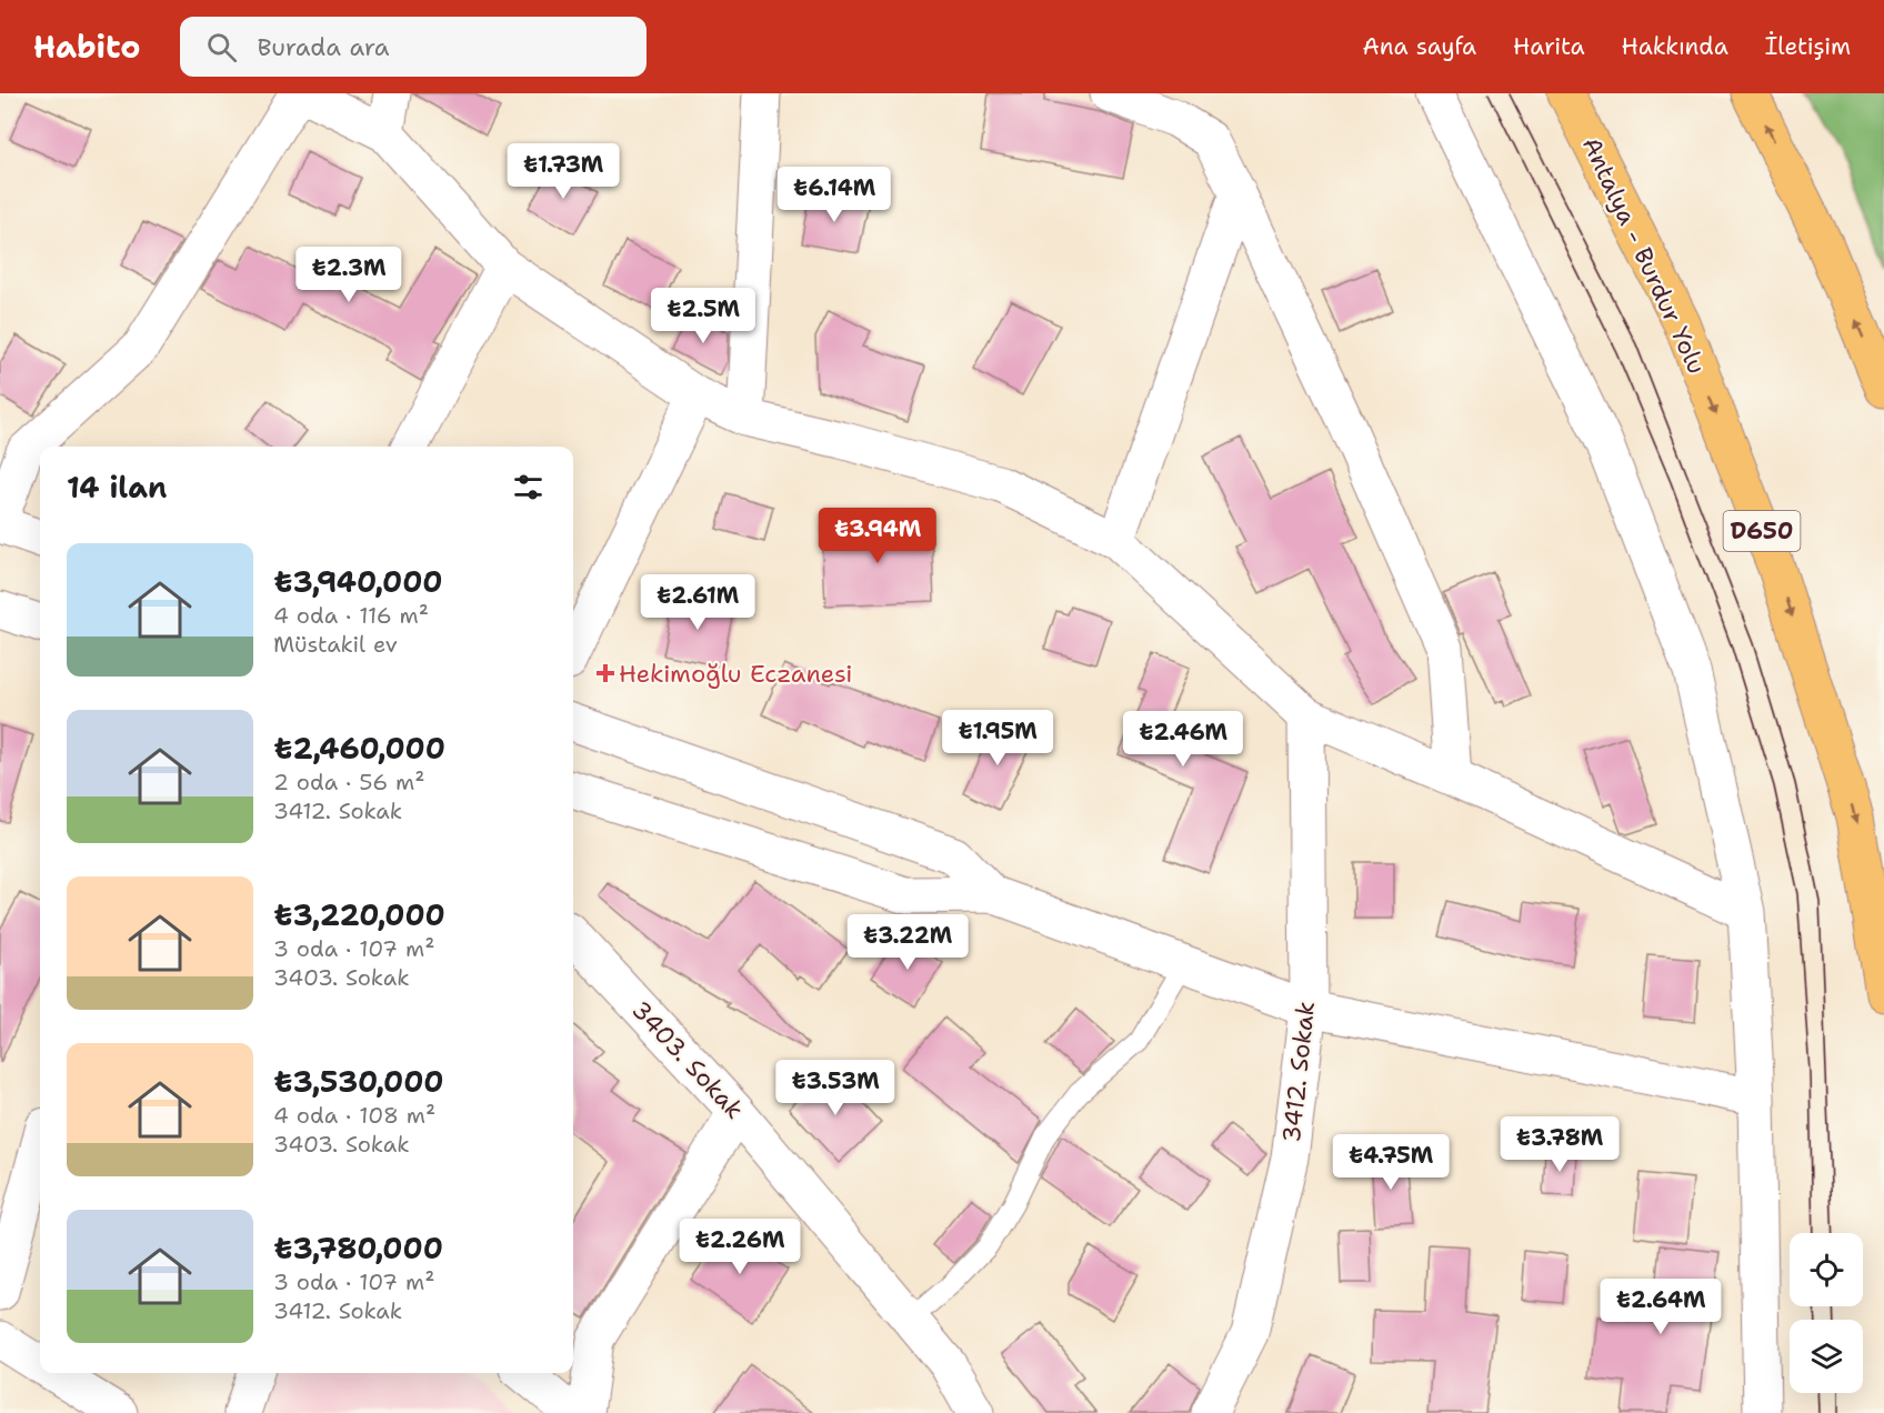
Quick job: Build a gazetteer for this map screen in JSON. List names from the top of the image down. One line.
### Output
{"streets":{"highway":["Antalya - Burdur Yolu","D650"],"street":["3403. Sokak","3412. Sokak"]},"places":{"health":["Hekimoğlu Eczanesi"]},"page":{"header":"Habito","search":"Burada ara","nav":["Ana sayfa","Harita","Hakkında","İletişim"],"price":["₺1.73M","₺6.14M","₺2.3M","₺2.5M","₺3.94M","₺2.61M","₺1.95M","₺2.46M","₺3.22M","₺3.53M","₺3.78M","₺4.75M","₺2.26M","₺2.64M"],"heading":"14 ilan","list":[{"name":"₺3,940,000","note":"4 oda · 116 m² · Müstakil ev"},{"name":"₺2,460,000","note":"2 oda · 56 m² · 3412. Sokak"},{"name":"₺3,220,000","note":"3 oda · 107 m² · 3403. Sokak"},{"name":"₺3,530,000","note":"4 oda · 108 m² · 3403. Sokak"},{"name":"₺3,780,000","note":"3 oda · 107 m² · 3412. Sokak"}]}}
